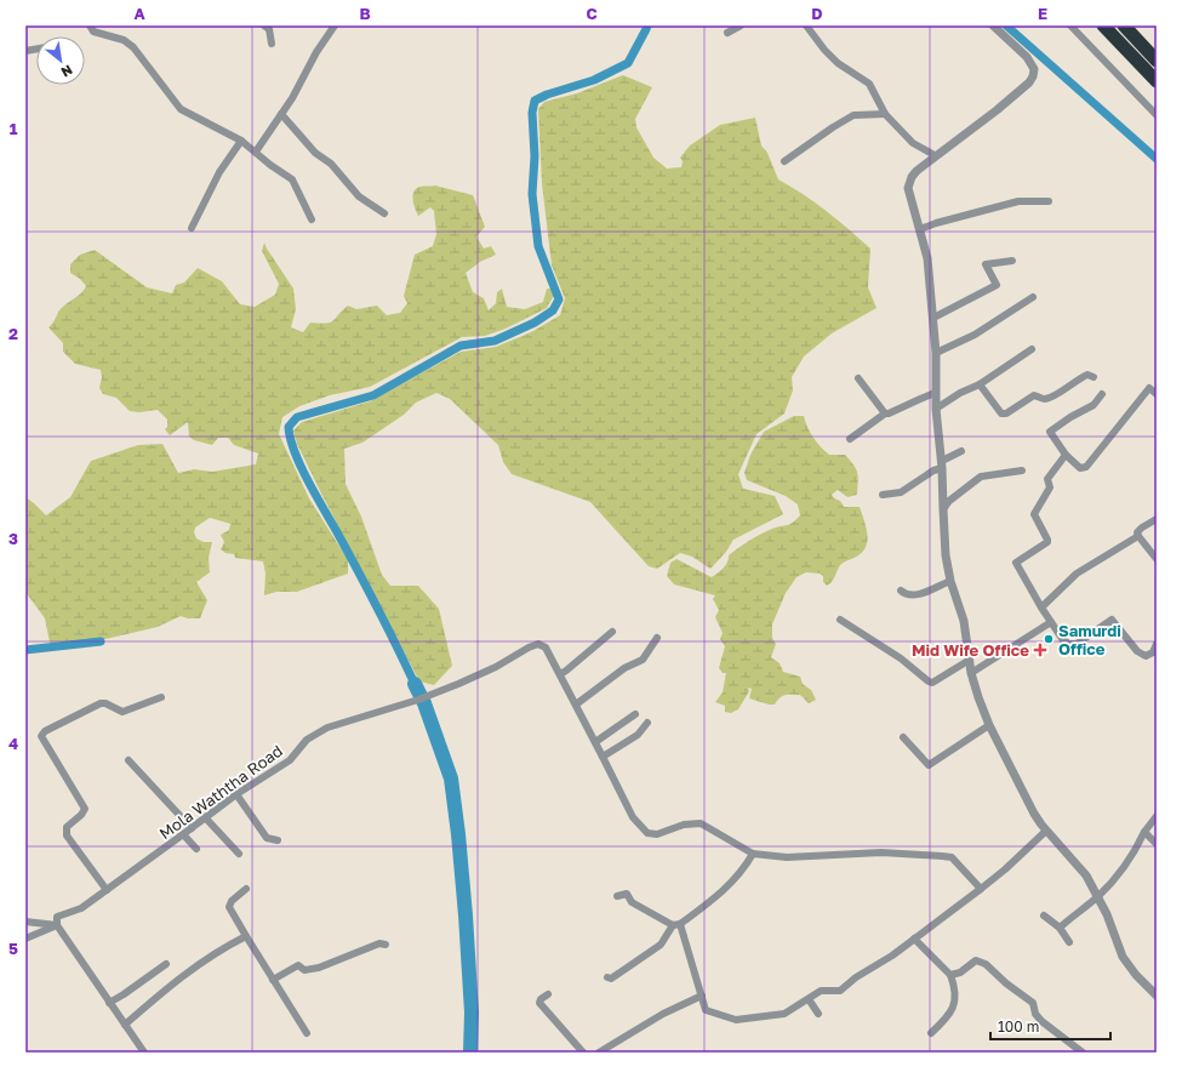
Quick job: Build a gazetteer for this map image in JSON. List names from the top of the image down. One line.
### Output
{"streets":{"street":["Mola Waththa Road"]},"places":{"other":["Samurdi Office"],"health":["Mid Wife Office"]},"scale_bar":"100 m","north":"bottom right","grid":{"columns":["A","B","C","D","E"],"rows":["1","2","3","4","5"]}}
